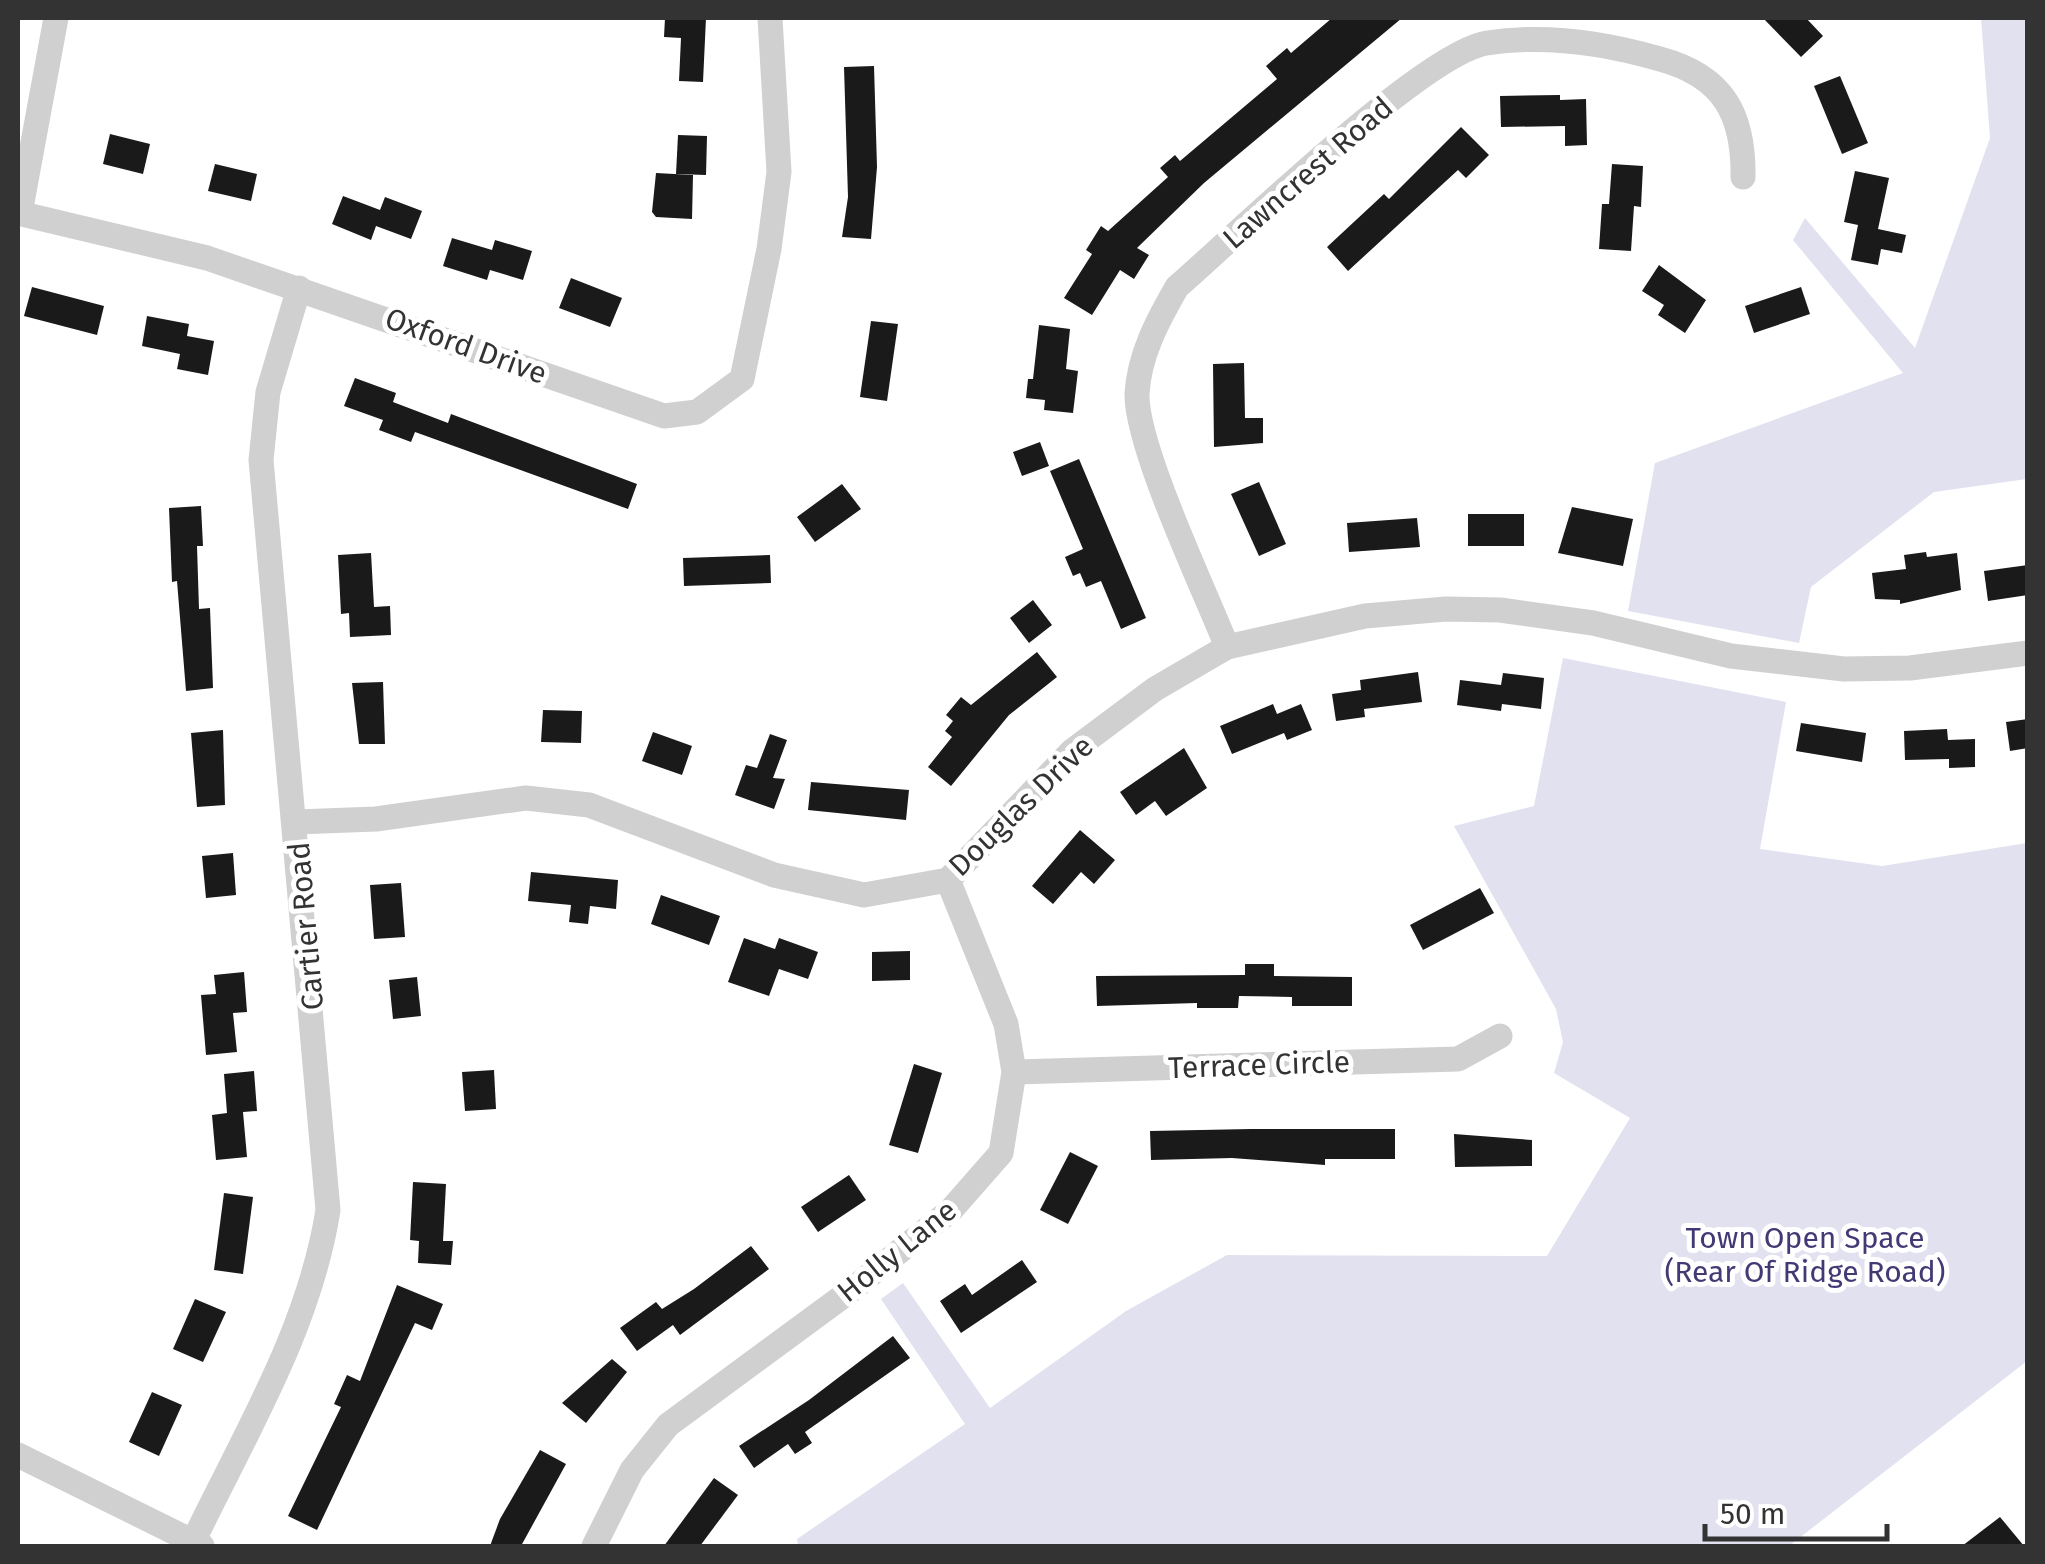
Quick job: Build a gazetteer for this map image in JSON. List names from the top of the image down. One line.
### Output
{"streets":{"street":["Lawncrest Road","Oxford Drive","Douglas Drive","Cartier Road","Terrace Circle","Holly Lane"]},"crossings":[["Lawncrest Road","Douglas Drive"],["Oxford Drive","Cartier Road"],["Douglas Drive","Cartier Road"],["Douglas Drive","Holly Lane"],["Terrace Circle","Holly Lane"]],"parks":["Town Open Space (Rear Of Ridge Road)"],"scale_bar":"50 m"}
